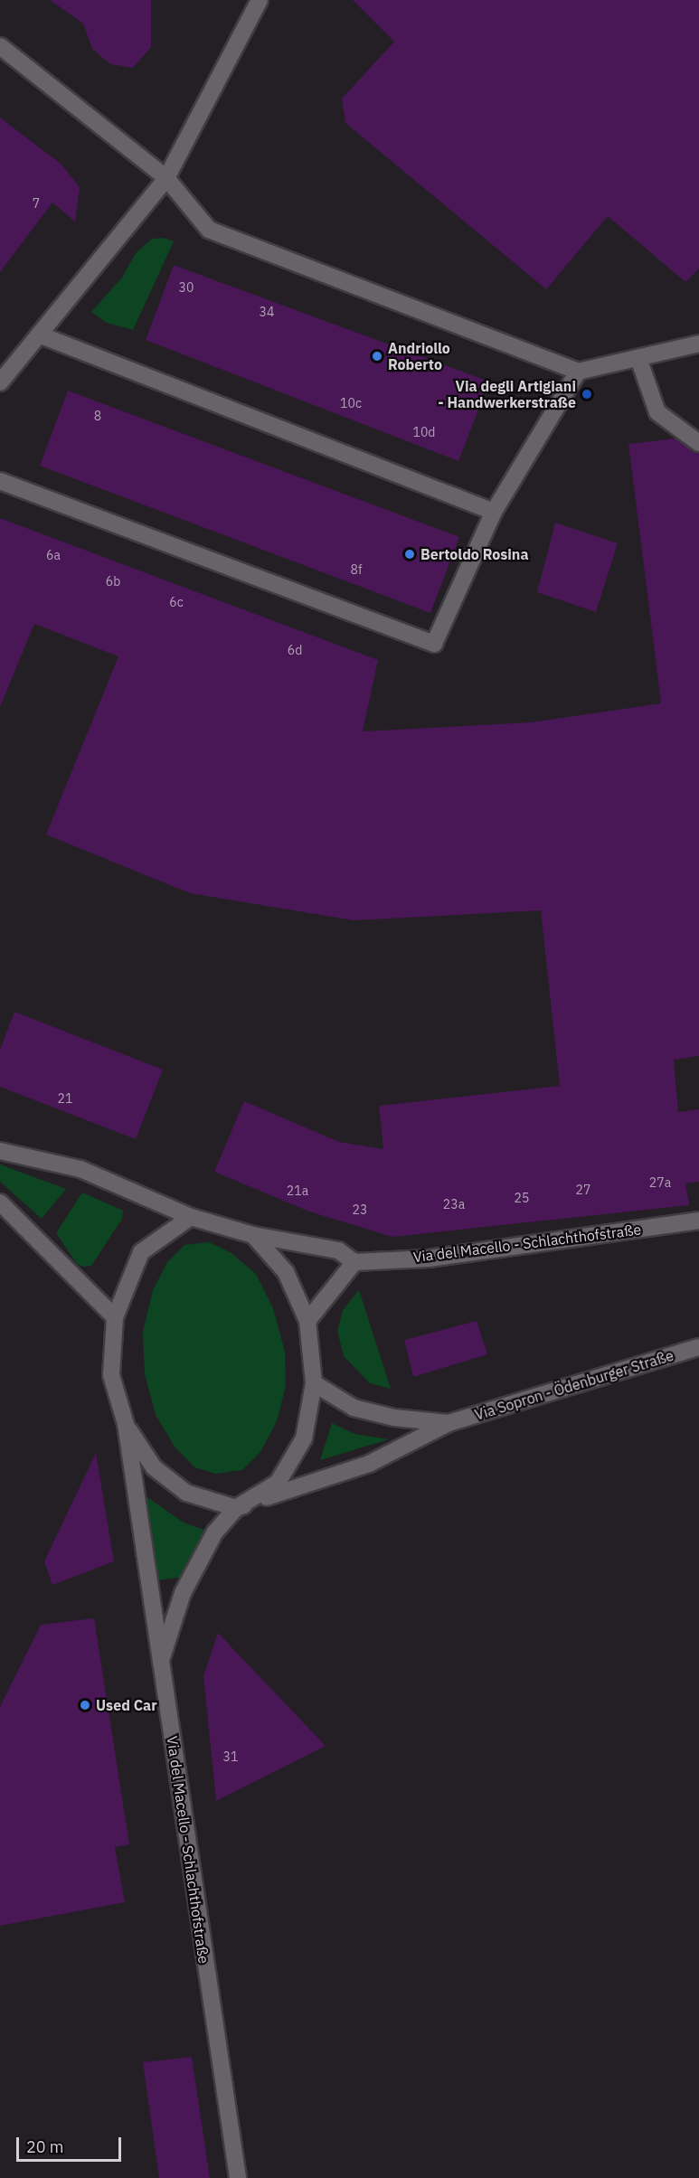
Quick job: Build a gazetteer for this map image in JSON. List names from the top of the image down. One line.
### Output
{"streets":{"street":["Via del Macello - Schlachthofstraße","Via Sopron - Ödenburger Straße"]},"places":["Andriollo Roberto","Via degli Artigiani - Handwerkerstraße","Bertoldo Rosina","Used Car"],"house_numbers":["7","30","34","10c","8","10d","6a","8f","6b","6c","6d","21","27a","27","21a","25","23a","23","31"],"scale_bar":"20 m"}
